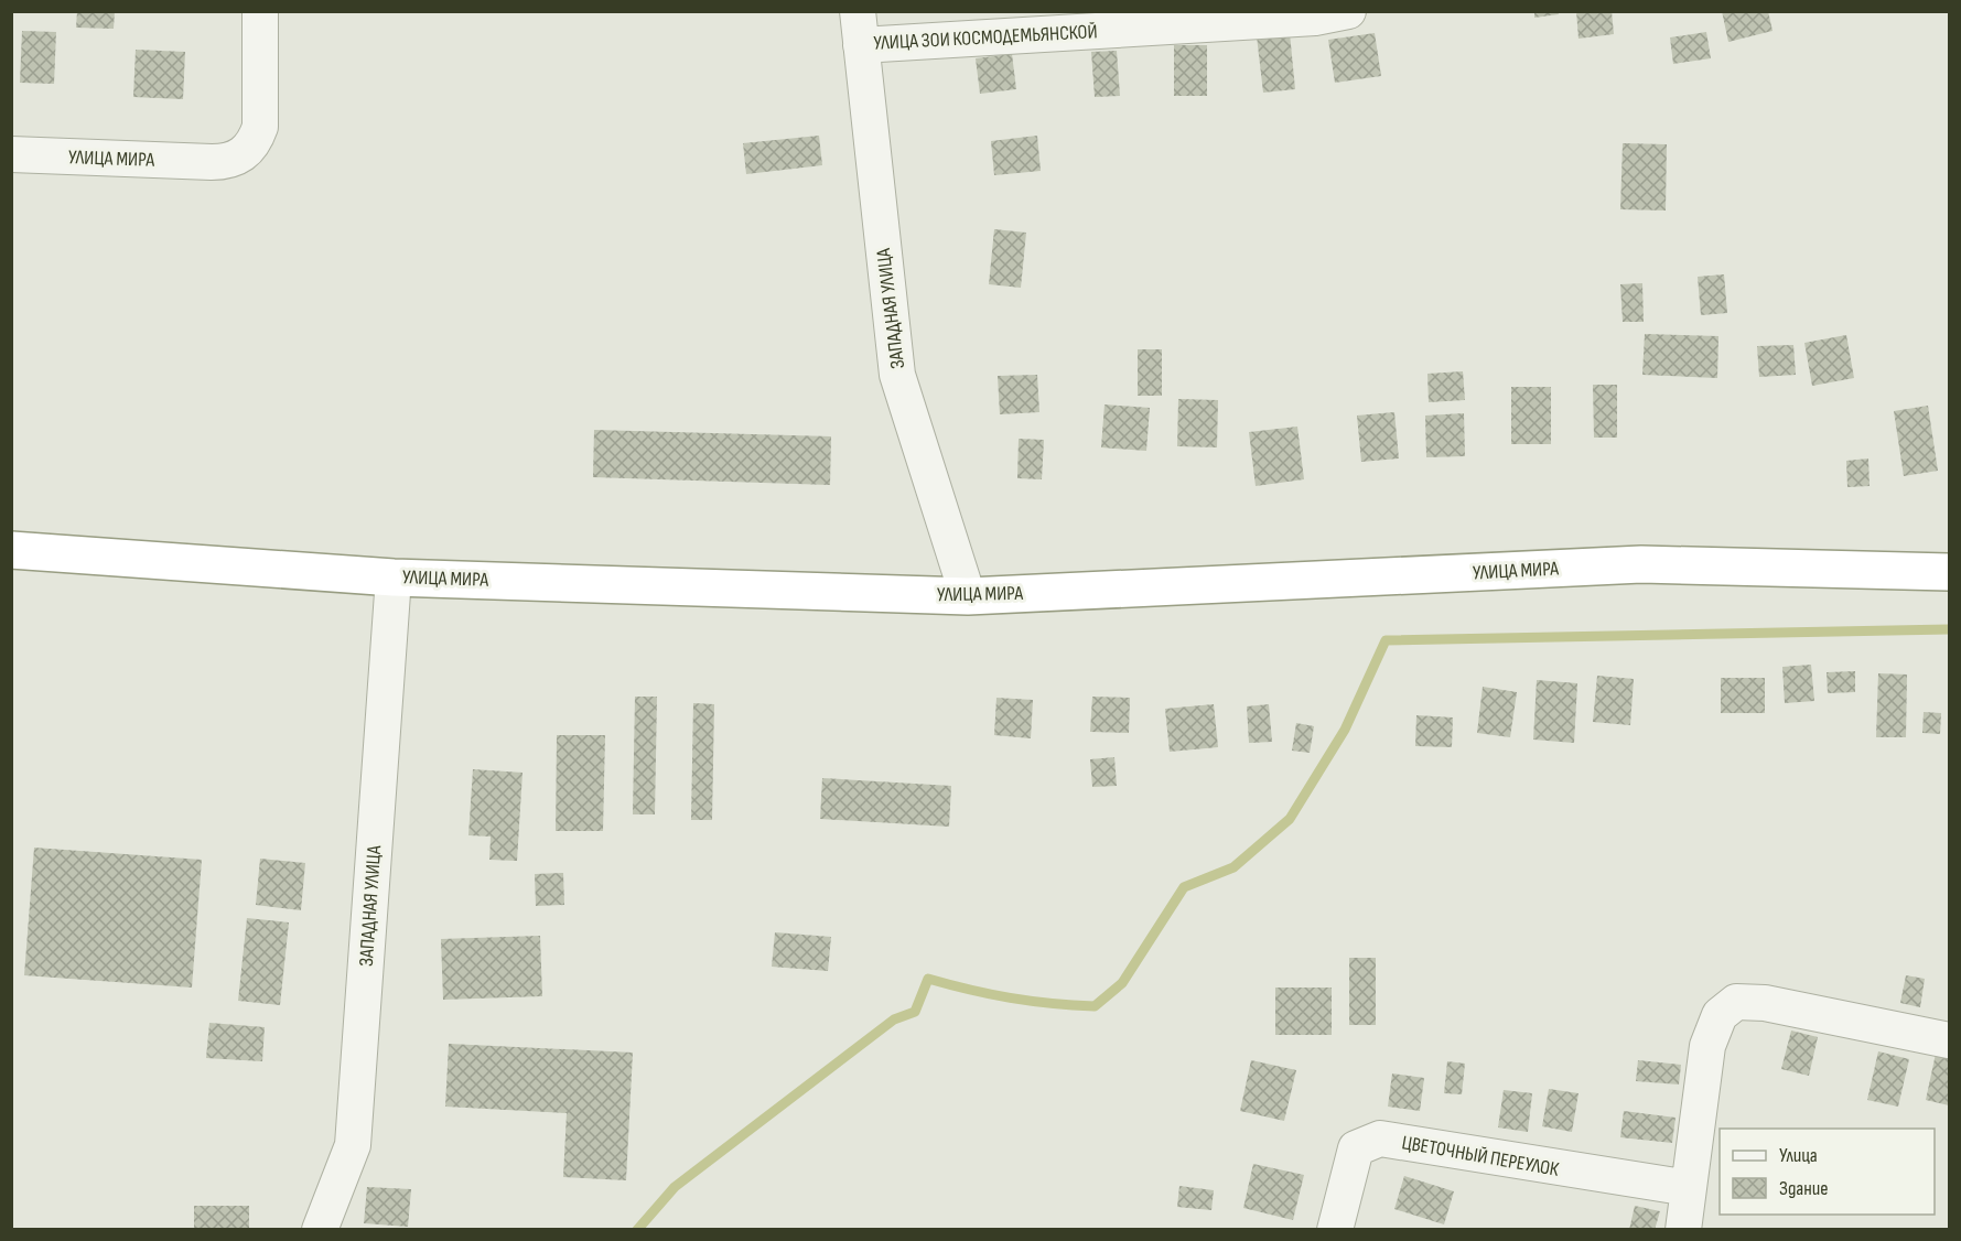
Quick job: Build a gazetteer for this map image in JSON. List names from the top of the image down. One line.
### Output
{"streets":{"highway":["УЛИЦА МИРА"],"street":["УЛИЦА ЗОИ КОСМОДЕМЬЯНСКОЙ","ЗАПАДНАЯ УЛИЦА","ЦВЕТОЧНЫЙ ПЕРЕУЛОК"]},"crossings":[["УЛИЦА ЗОИ КОСМОДЕМЬЯНСКОЙ","ЗАПАДНАЯ УЛИЦА"],["УЛИЦА МИРА","ЗАПАДНАЯ УЛИЦА"]],"legend":["Улица","Здание"]}
